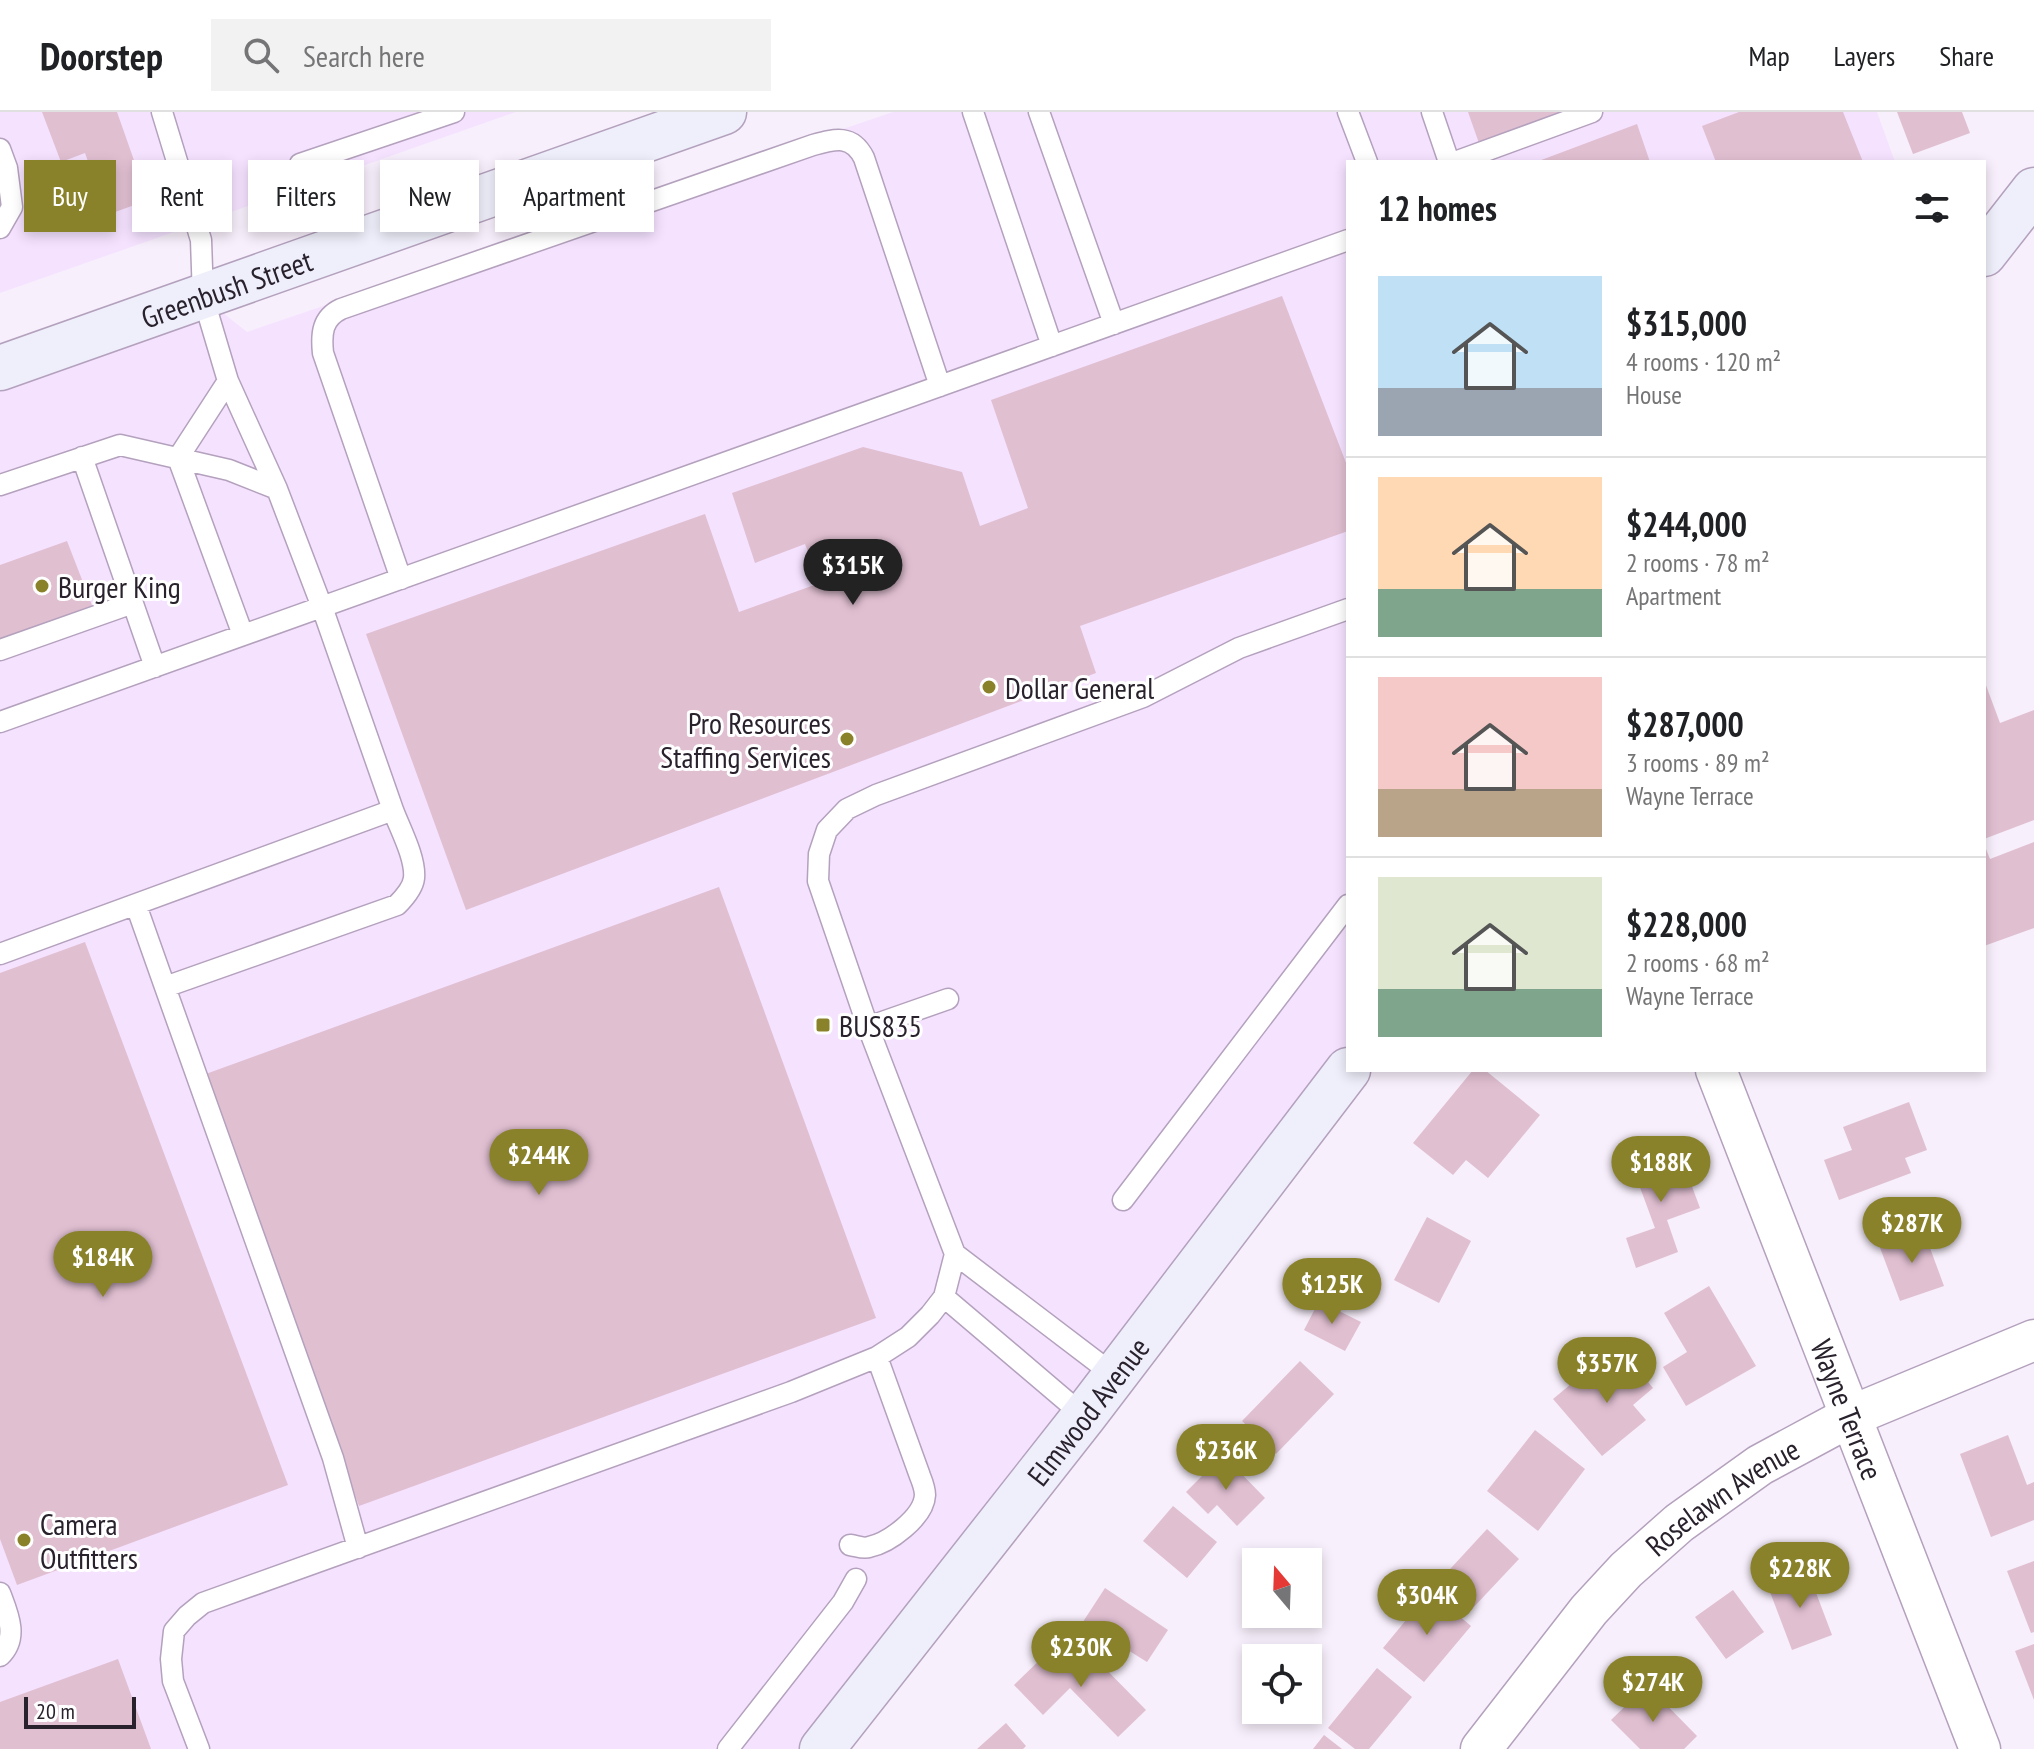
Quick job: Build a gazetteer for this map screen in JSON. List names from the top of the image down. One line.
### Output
{"streets":{"main road":["Greenbush Street","Elmwood Avenue"],"street":["Wayne Terrace","Roselawn Avenue"]},"crossings":[["Wayne Terrace","Roselawn Avenue"]],"places":{"other":["Burger King","Dollar General","Pro Resources Staffing Services","Camera Outfitters"],"transit":["BUS835"]},"scale_bar":"20 m","north":"top","page":{"header":"Doorstep","search":"Search here","nav":["Map","Layers","Share"],"chip":["Buy","Rent","Filters","New","Apartment"],"heading":"12 homes","list":[{"name":"$315,000","note":"4 rooms · 120 m² · House"},{"name":"$244,000","note":"2 rooms · 78 m² · Apartment"},{"name":"$287,000","note":"3 rooms · 89 m² · Wayne Terrace"},{"name":"$228,000","note":"2 rooms · 68 m² · Wayne Terrace"}],"price":["$315K","$244K","$188K","$287K","$184K","$125K","$357K","$236K","$228K","$304K","$230K","$274K"],"scale":"20 m"}}
